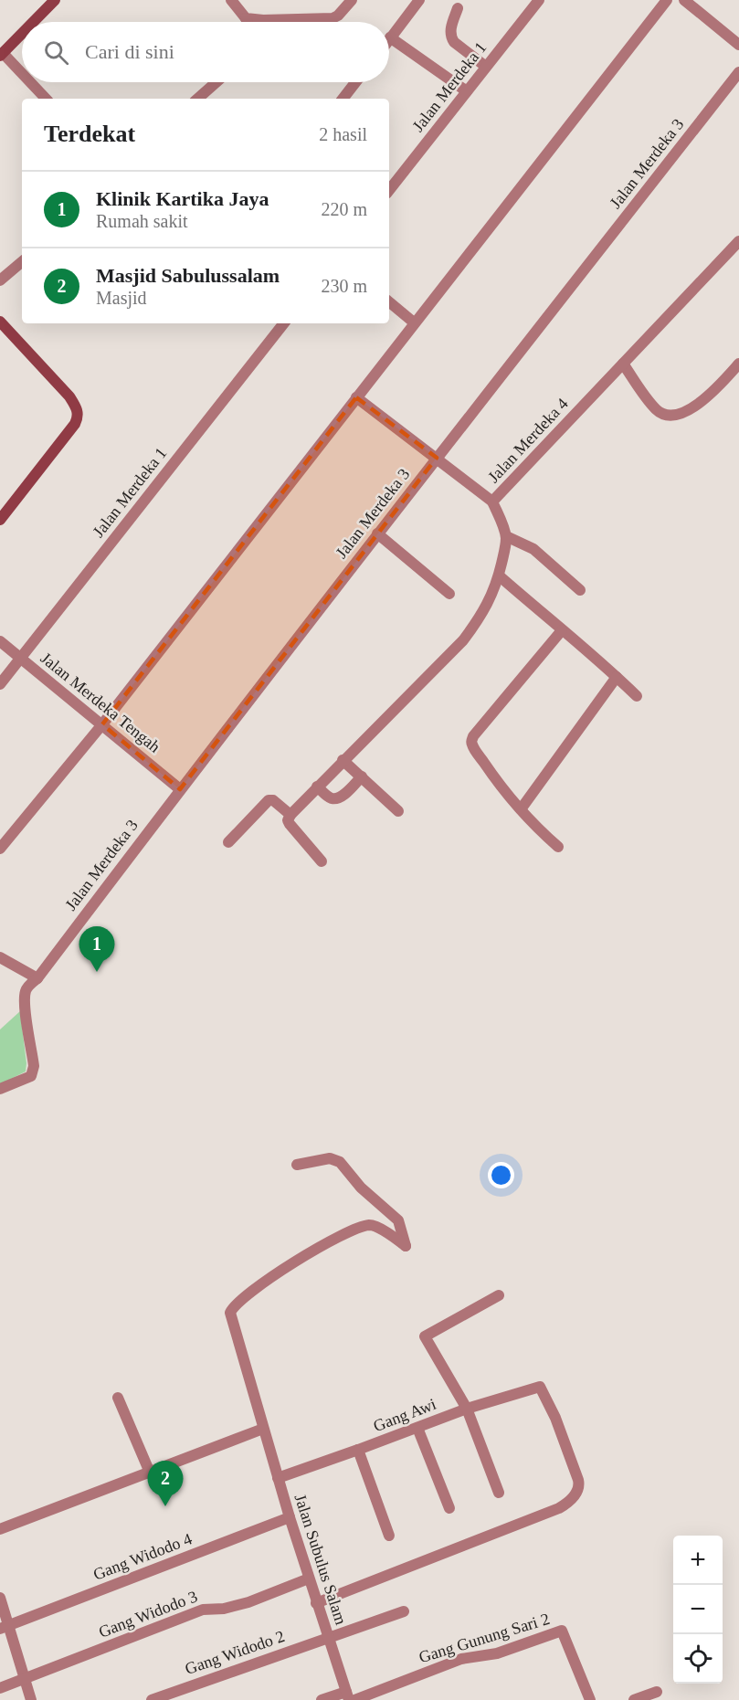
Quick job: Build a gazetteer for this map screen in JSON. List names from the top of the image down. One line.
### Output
{"streets":{"street":["Jalan Merdeka 1","Jalan Merdeka 3","Jalan Merdeka 4","Jalan Merdeka Tengah","Gang Awi","Gang Widodo 4","Jalan Subulus Salam","Gang Widodo 3","Gang Gunung Sari 2","Gang Widodo 2"]},"crossings":[["Jalan Merdeka 1","Jalan Merdeka Tengah"],["Jalan Merdeka 3","Jalan Merdeka Tengah"],["Gang Awi","Jalan Subulus Salam"],["Gang Widodo 4","Jalan Subulus Salam"],["Jalan Subulus Salam","Gang Widodo 3"],["Jalan Subulus Salam","Gang Gunung Sari 2"],["Jalan Subulus Salam","Gang Widodo 2"]],"page":{"search":"Cari di sini","heading":["Terdekat","2 hasil"],"list":[{"mark":"1","name":"Klinik Kartika Jaya","note":"Rumah sakit","value":"220 m"},{"mark":"2","name":"Masjid Sabulussalam","note":"Masjid","value":"230 m"}],"pins":["1","2"],"map_buttons":["+","−"]}}
